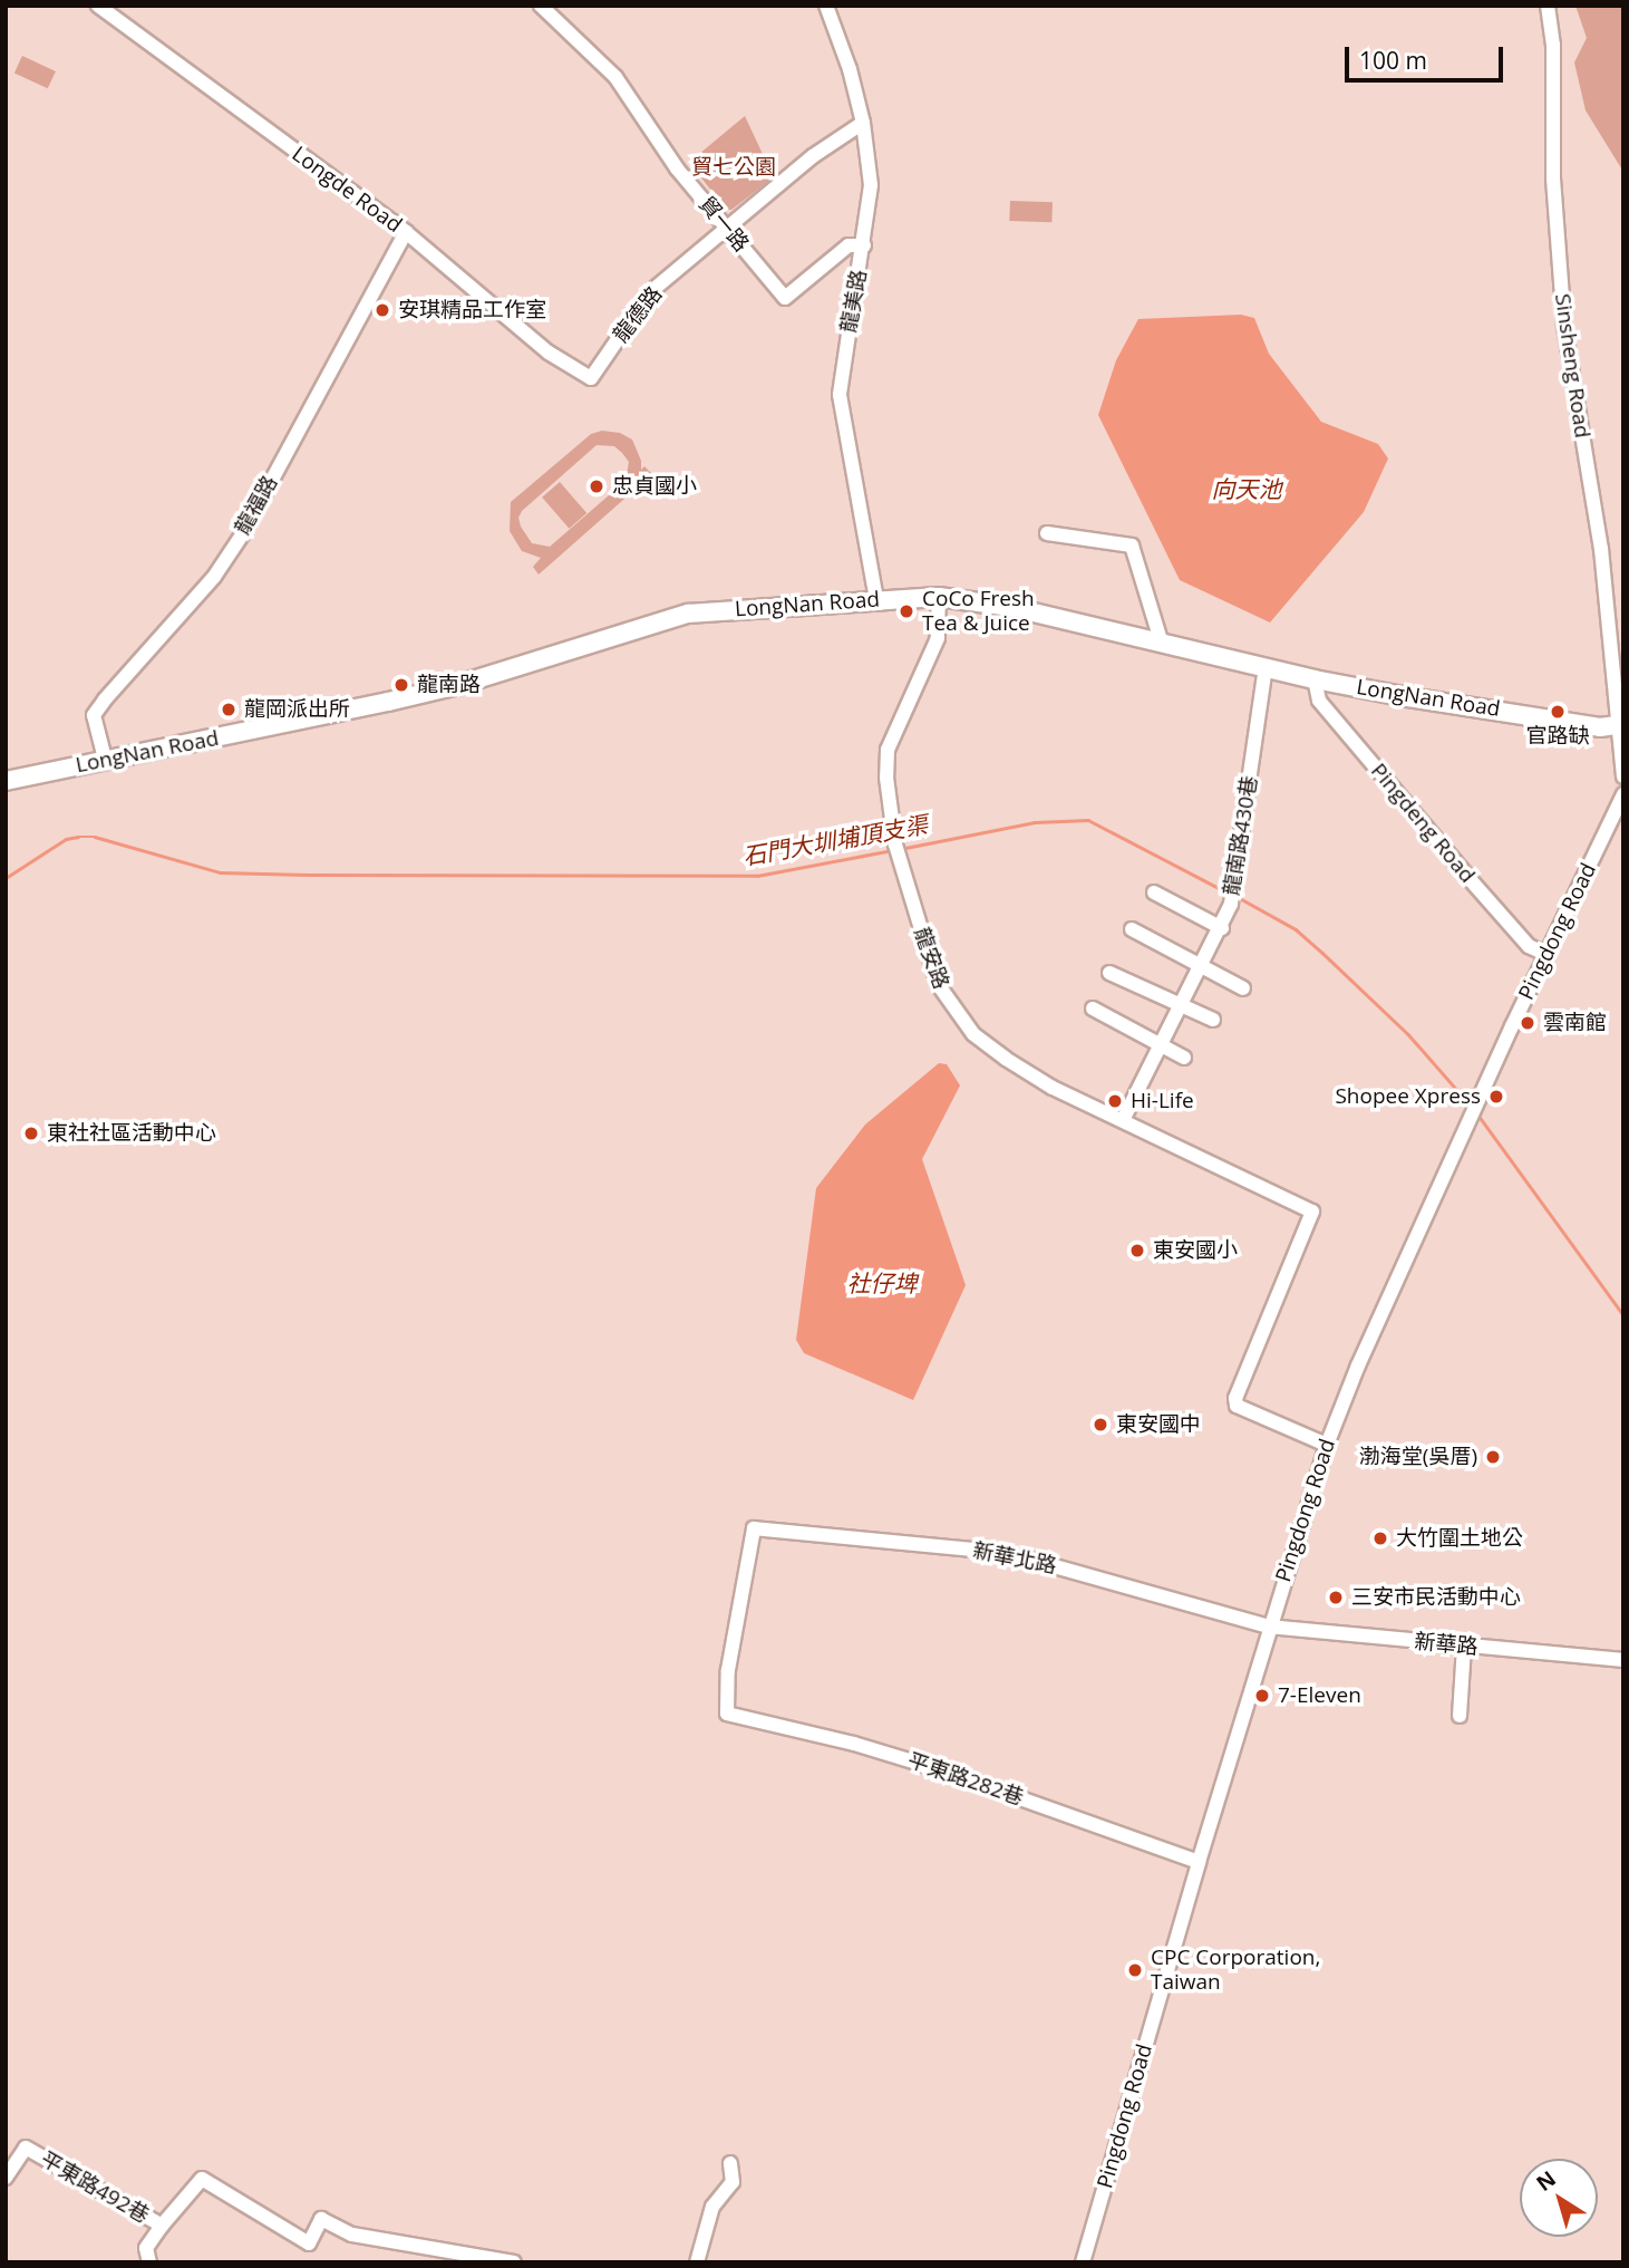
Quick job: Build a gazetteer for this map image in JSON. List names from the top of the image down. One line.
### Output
{"streets":{"main road":["LongNan Road"],"street":["Longde Road","貿一路","龍美路","Sinsheng Road","龍福路","Pingdeng Road","龍南路430巷","Pingdong Road","龍安路","新華北路","新華路","平東路282巷","平東路492巷"]},"crossings":[["Longde Road","貿一路"],["Longde Road","龍福路"],["貿一路","龍美路"],["龍美路","LongNan Road"],["Sinsheng Road","LongNan Road"],["龍福路","LongNan Road"],["LongNan Road","Pingdeng Road"],["LongNan Road","龍南路430巷"],["LongNan Road","龍安路"],["Pingdeng Road","Pingdong Road"],["龍南路430巷","龍安路"],["Pingdong Road","龍安路"],["Pingdong Road","新華北路"],["Pingdong Road","新華路"],["Pingdong Road","平東路282巷"],["新華北路","新華路"],["新華北路","平東路282巷"]],"water":["向天池","石門大圳埔頂支渠","社仔埤"],"parks":["貿七公園"],"places":["安琪精品工作室","忠貞國小","CoCo Fresh Tea & Juice","龍南路","龍岡派出所","官路缺","雲南館","Shopee Xpress","Hi-Life","東社社區活動中心","東安國小","東安國中","渤海堂(吳厝)","大竹圍土地公","三安市民活動中心","7-Eleven","CPC Corporation, Taiwan"],"scale_bar":"100 m","north":"top left"}
